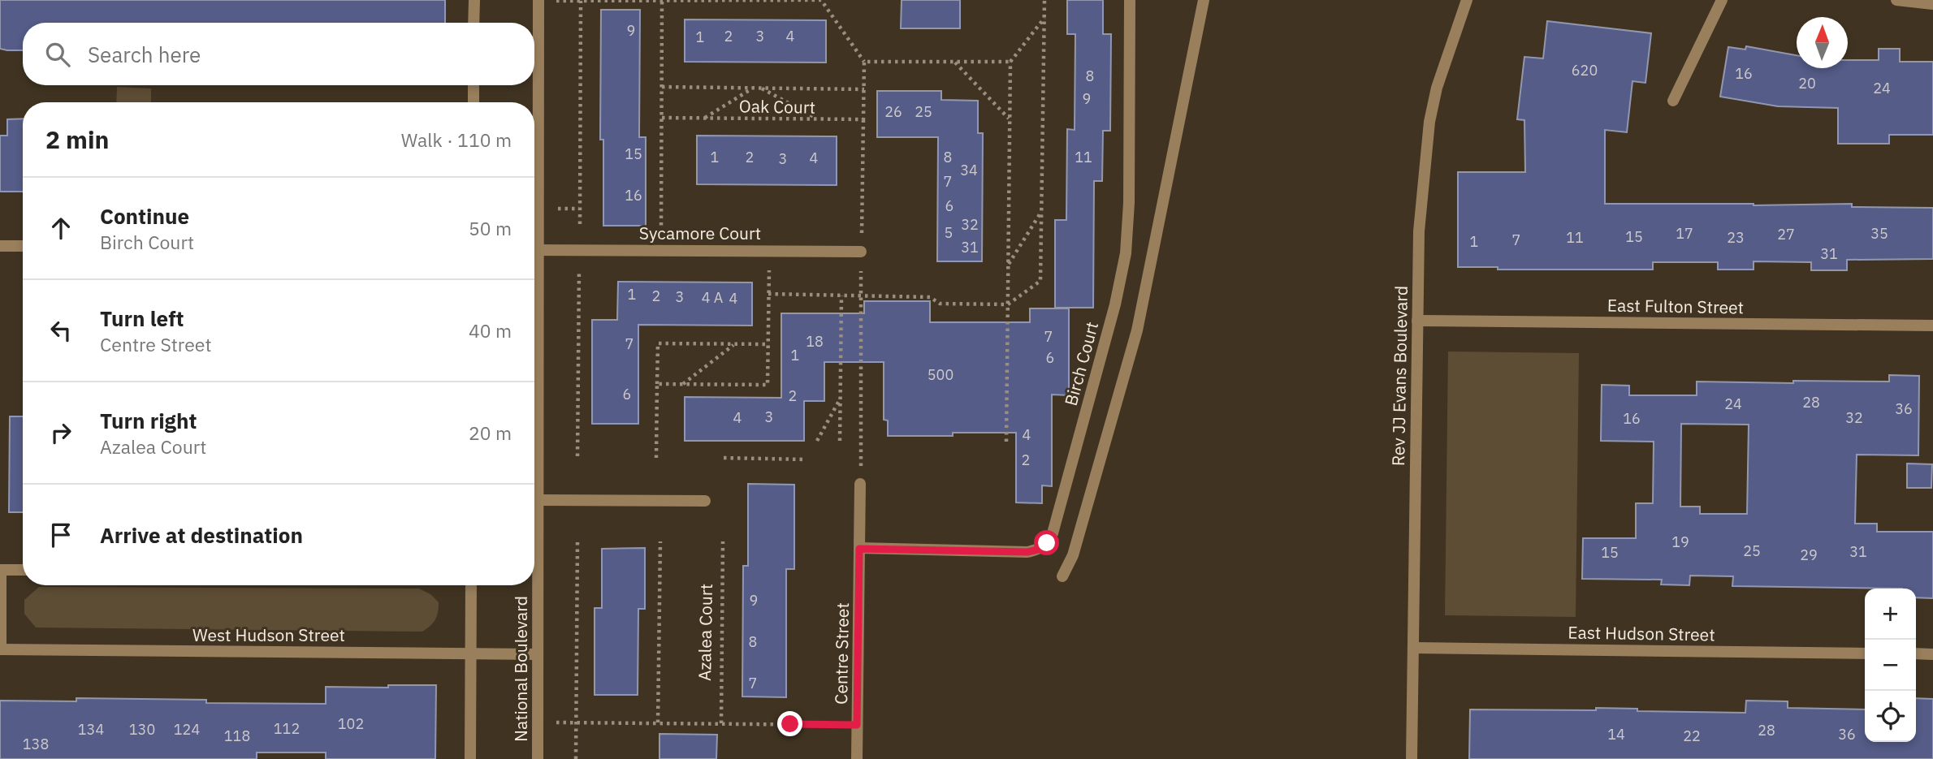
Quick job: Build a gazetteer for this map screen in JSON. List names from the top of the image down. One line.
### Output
{"streets":{"street":["Sycamore Court","East Fulton Street","Birch Court","Rev JJ Evans Boulevard","East Hudson Street","West Hudson Street","Centre Street","National Boulevard"],"path":["Oak Court","Azalea Court"]},"crossings":[["East Fulton Street","Rev JJ Evans Boulevard"],["Birch Court","Centre Street"],["Rev JJ Evans Boulevard","East Hudson Street"],["West Hudson Street","National Boulevard"]],"house_numbers":["9","2","3","4","1","620","16","8","20","24","9","26","25","15","1","2","8","11","4","3","34","7","16","6","32","5","17","35","27","15","11","23","7","1","31","31","1","2","3","4 A","4","7","18","7","1","6","500","6","2","28","24","36","3","4","32","16","4","2","19","25","31","15","29","9","8","7","102","112","134","130","124","28","14","36","118","22","138"],"north":"top","page":{"search":"Search here","heading":["2 min","Walk · 110 m"],"list":[["Continue","Birch Court","50 m"],["Turn left","Centre Street","40 m"],["Turn right","Azalea Court","20 m"],"Arrive at destination"],"map_buttons":["+","−"]}}
